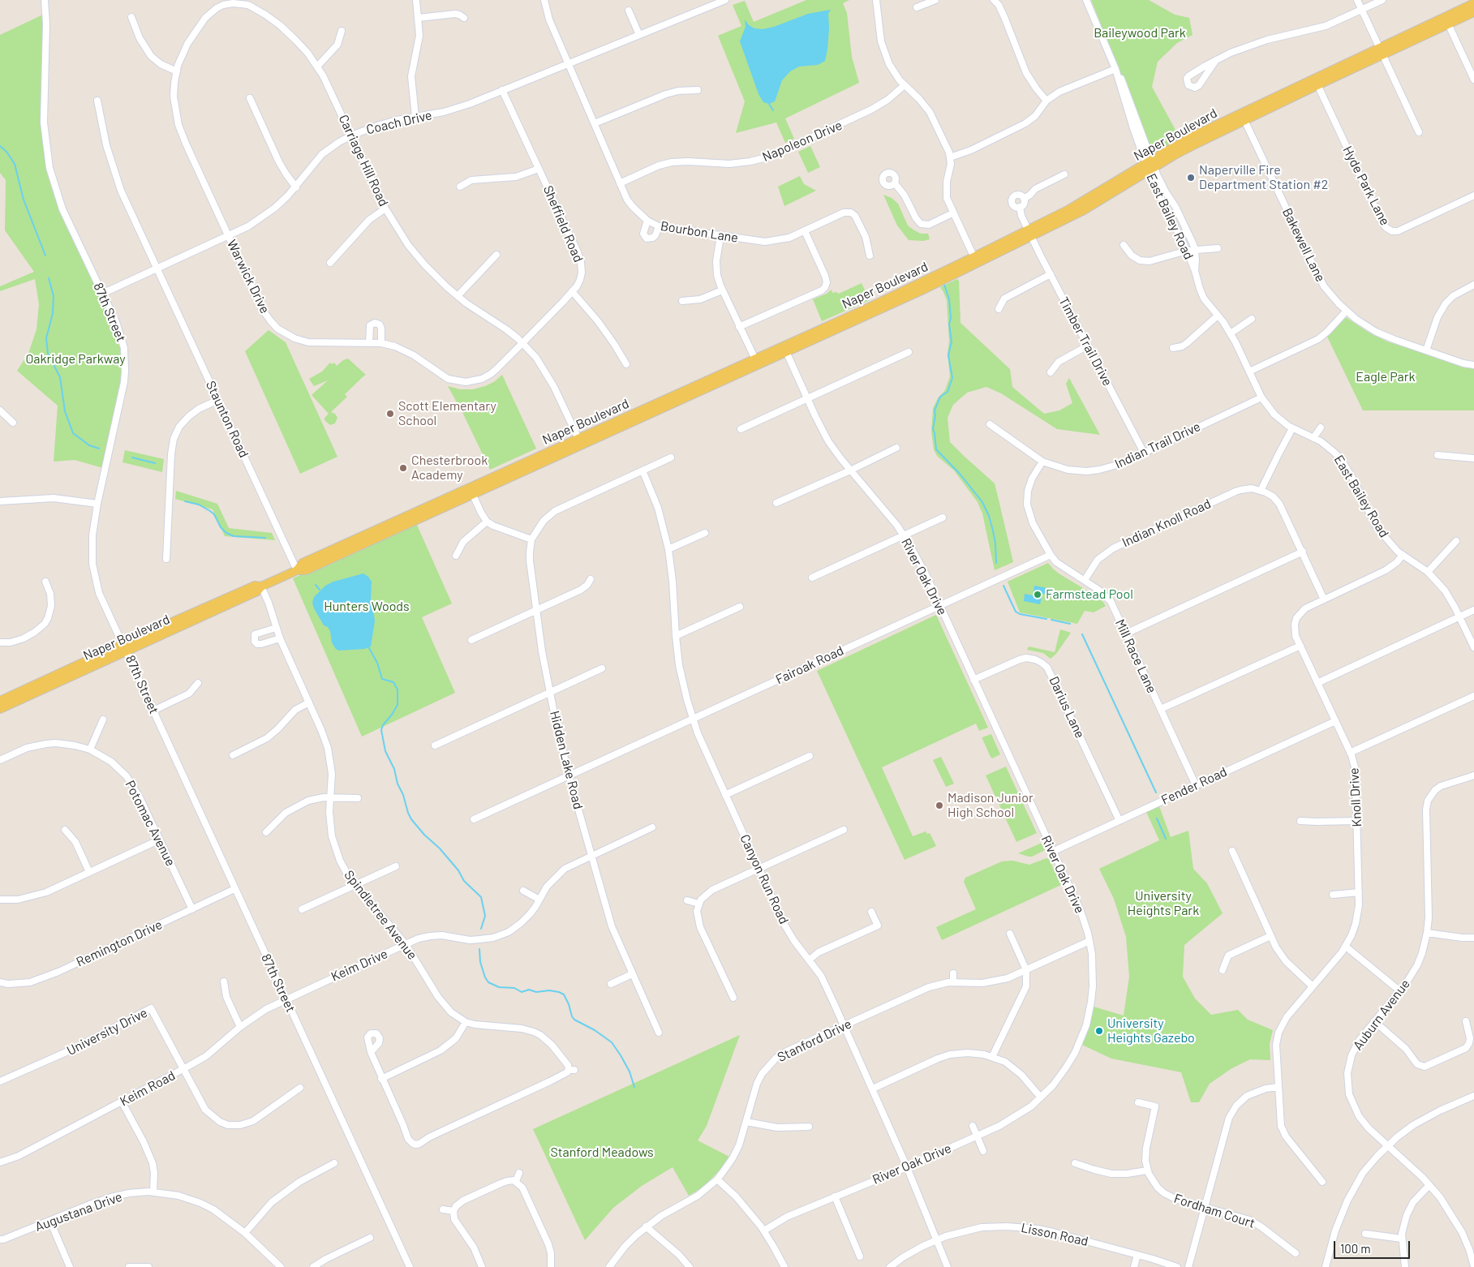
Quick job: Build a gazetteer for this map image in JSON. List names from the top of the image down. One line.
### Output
{"streets":{"main road":["Naper Boulevard"],"street":["Coach Drive","Napoleon Drive","Carriage Hill Road","Hyde Park Lane","East Bailey Road","Sheffield Road","Bourbon Lane","Bakewell Lane","Warwick Drive","87th Street","Timber Trail Drive","Staunton Road","Indian Trail Drive","Indian Knoll Road","River Oak Drive","Mill Race Lane","Fairoak Road","Darius Lane","Hidden Lake Road","Fender Road","Knoll Drive","Potomac Avenue","Canyon Run Road","Spindletree Avenue","Remington Drive","Keim Drive","Auburn Avenue","University Drive","Stanford Drive","Keim Road","Fordham Court","Augustana Drive","Lisson Road"]},"crossings":[["Coach Drive","Carriage Hill Road"],["Coach Drive","Sheffield Road"],["Coach Drive","Bourbon Lane"],["Coach Drive","Warwick Drive"],["Coach Drive","87th Street"],["Coach Drive","Staunton Road"],["Naper Boulevard","Carriage Hill Road"],["Naper Boulevard","Hyde Park Lane"],["Naper Boulevard","East Bailey Road"],["Naper Boulevard","Bakewell Lane"],["Naper Boulevard","87th Street"],["Naper Boulevard","Timber Trail Drive"],["Naper Boulevard","Staunton Road"],["Naper Boulevard","River Oak Drive"],["Naper Boulevard","Spindletree Avenue"],["Napoleon Drive","Bourbon Lane"],["Carriage Hill Road","Sheffield Road"],["Carriage Hill Road","Warwick Drive"],["East Bailey Road","Indian Trail Drive"],["East Bailey Road","Knoll Drive"],["Sheffield Road","Warwick Drive"],["87th Street","Remington Drive"],["87th Street","Keim Drive"],["87th Street","Keim Road"],["Timber Trail Drive","Indian Trail Drive"],["Indian Trail Drive","Mill Race Lane"],["Indian Knoll Road","Mill Race Lane"],["River Oak Drive","Fairoak Road"],["River Oak Drive","Darius Lane"],["River Oak Drive","Fender Road"],["River Oak Drive","Canyon Run Road"],["River Oak Drive","Stanford Drive"],["Mill Race Lane","Fairoak Road"],["Mill Race Lane","Fender Road"],["Fairoak Road","Hidden Lake Road"],["Fairoak Road","Canyon Run Road"],["Darius Lane","Fender Road"],["Hidden Lake Road","Keim Drive"],["Fender Road","Knoll Drive"],["Potomac Avenue","Remington Drive"],["Canyon Run Road","Stanford Drive"],["Canyon Run Road","Lisson Road"],["Spindletree Avenue","Keim Drive"],["Keim Drive","Keim Road"],["University Drive","Keim Road"]],"parks":["Baileywood Park","Oakridge Parkway","Eagle Park","Hunters Woods","University Heights Park","Stanford Meadows"],"places":["Naperville Fire Department Station #2","Scott Elementary School","Chesterbrook Academy","Farmstead Pool","Madison Junior High School","University Heights Gazebo"],"scale_bar":"100 m"}
